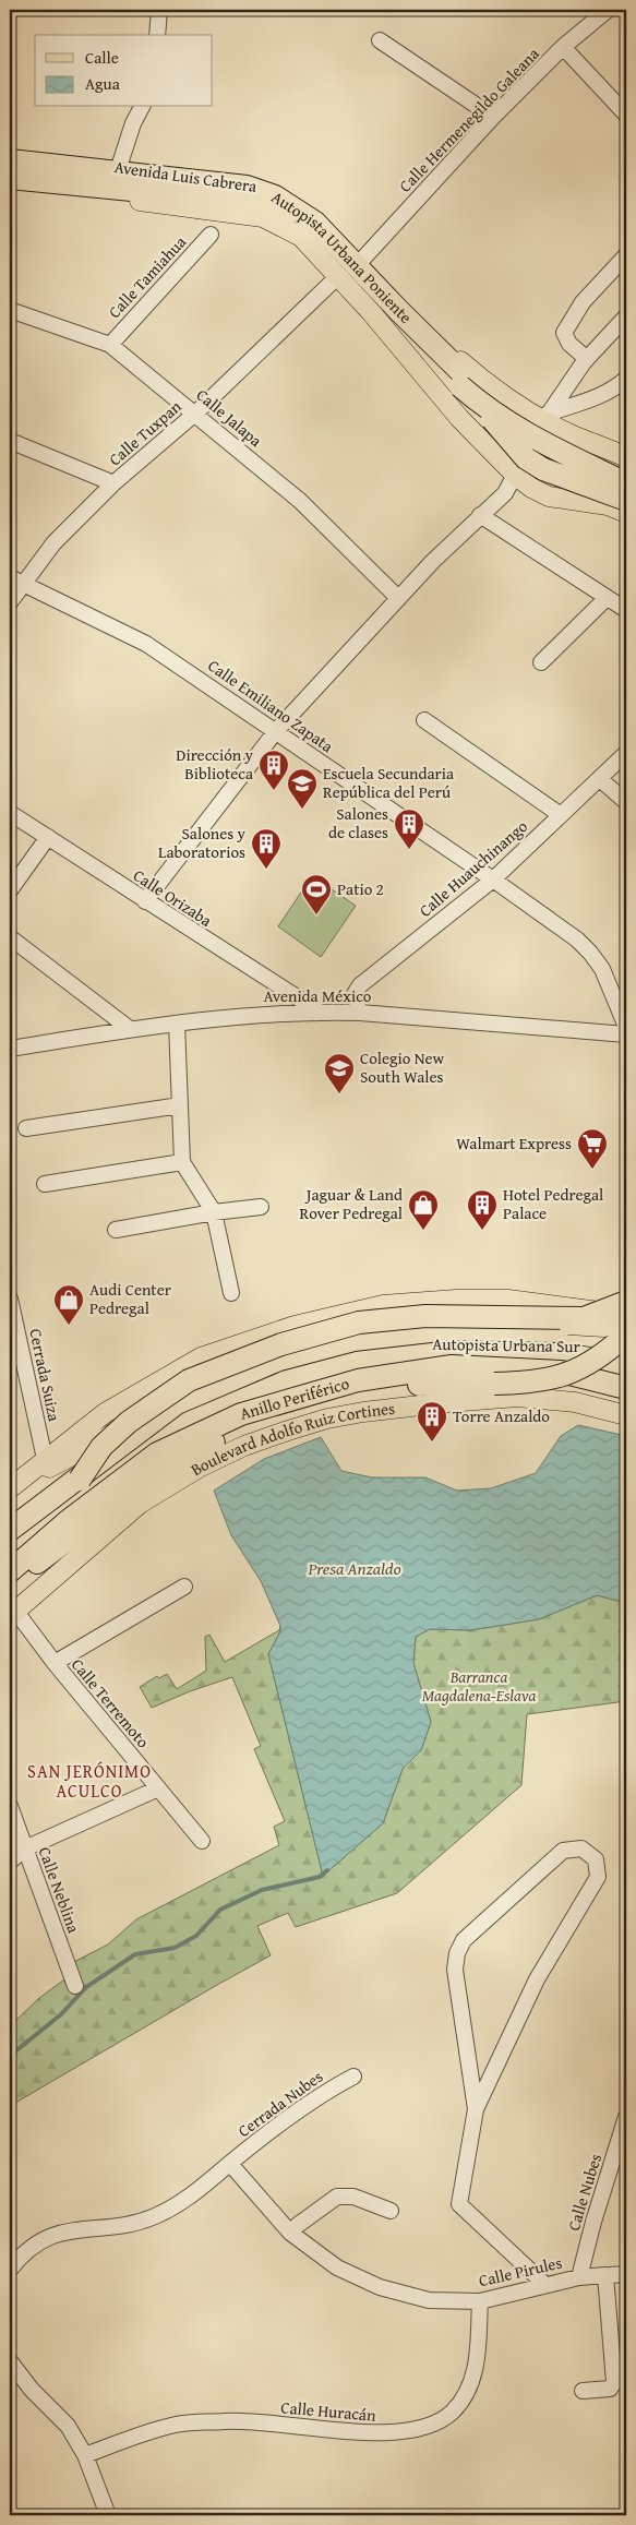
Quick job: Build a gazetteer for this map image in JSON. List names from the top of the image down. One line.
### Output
{"streets":{"highway":["Autopista Urbana Poniente","Autopista Urbana Sur","Anillo Periférico"],"main road":["Avenida Luis Cabrera","Boulevard Adolfo Ruiz Cortines"],"street":["Calle Hermenegildo Galeana","Calle Tamiahua","Calle Jalapa","Calle Tuxpan","Calle Emiliano Zapata","Calle Huauchinango","Calle Orizaba","Avenida México","Cerrada Suiza","Calle Terremoto","Calle Neblina","Cerrada Nubes","Calle Nubes","Calle Pirules","Calle Huracán"]},"crossings":[["Calle Hermenegildo Galeana","Avenida Luis Cabrera"],["Avenida Luis Cabrera","Autopista Urbana Poniente"],["Avenida Luis Cabrera","Calle Tuxpan"],["Calle Tamiahua","Calle Jalapa"],["Calle Jalapa","Calle Tuxpan"],["Calle Tuxpan","Calle Emiliano Zapata"],["Calle Emiliano Zapata","Calle Huauchinango"],["Calle Huauchinango","Avenida México"],["Calle Orizaba","Avenida México"],["Boulevard Adolfo Ruiz Cortines","Calle Terremoto"],["Cerrada Nubes","Calle Pirules"],["Calle Nubes","Calle Pirules"],["Calle Pirules","Calle Huracán"]],"districts":["SAN JERÓNIMO ACULCO"],"water":["Presa Anzaldo"],"parks":["Barranca Magdalena-Eslava"],"places":{"building":["Dirección y Biblioteca","Salones de clases","Salones y Laboratorios","Hotel Pedregal Palace","Torre Anzaldo"],"school or university":["Escuela Secundaria República del Perú","Colegio New South Wales"],"sports":["Patio 2"],"supermarket":["Walmart Express"],"shop":["Jaguar & Land Rover Pedregal","Audi Center Pedregal"]},"legend":["Calle","Agua"]}
